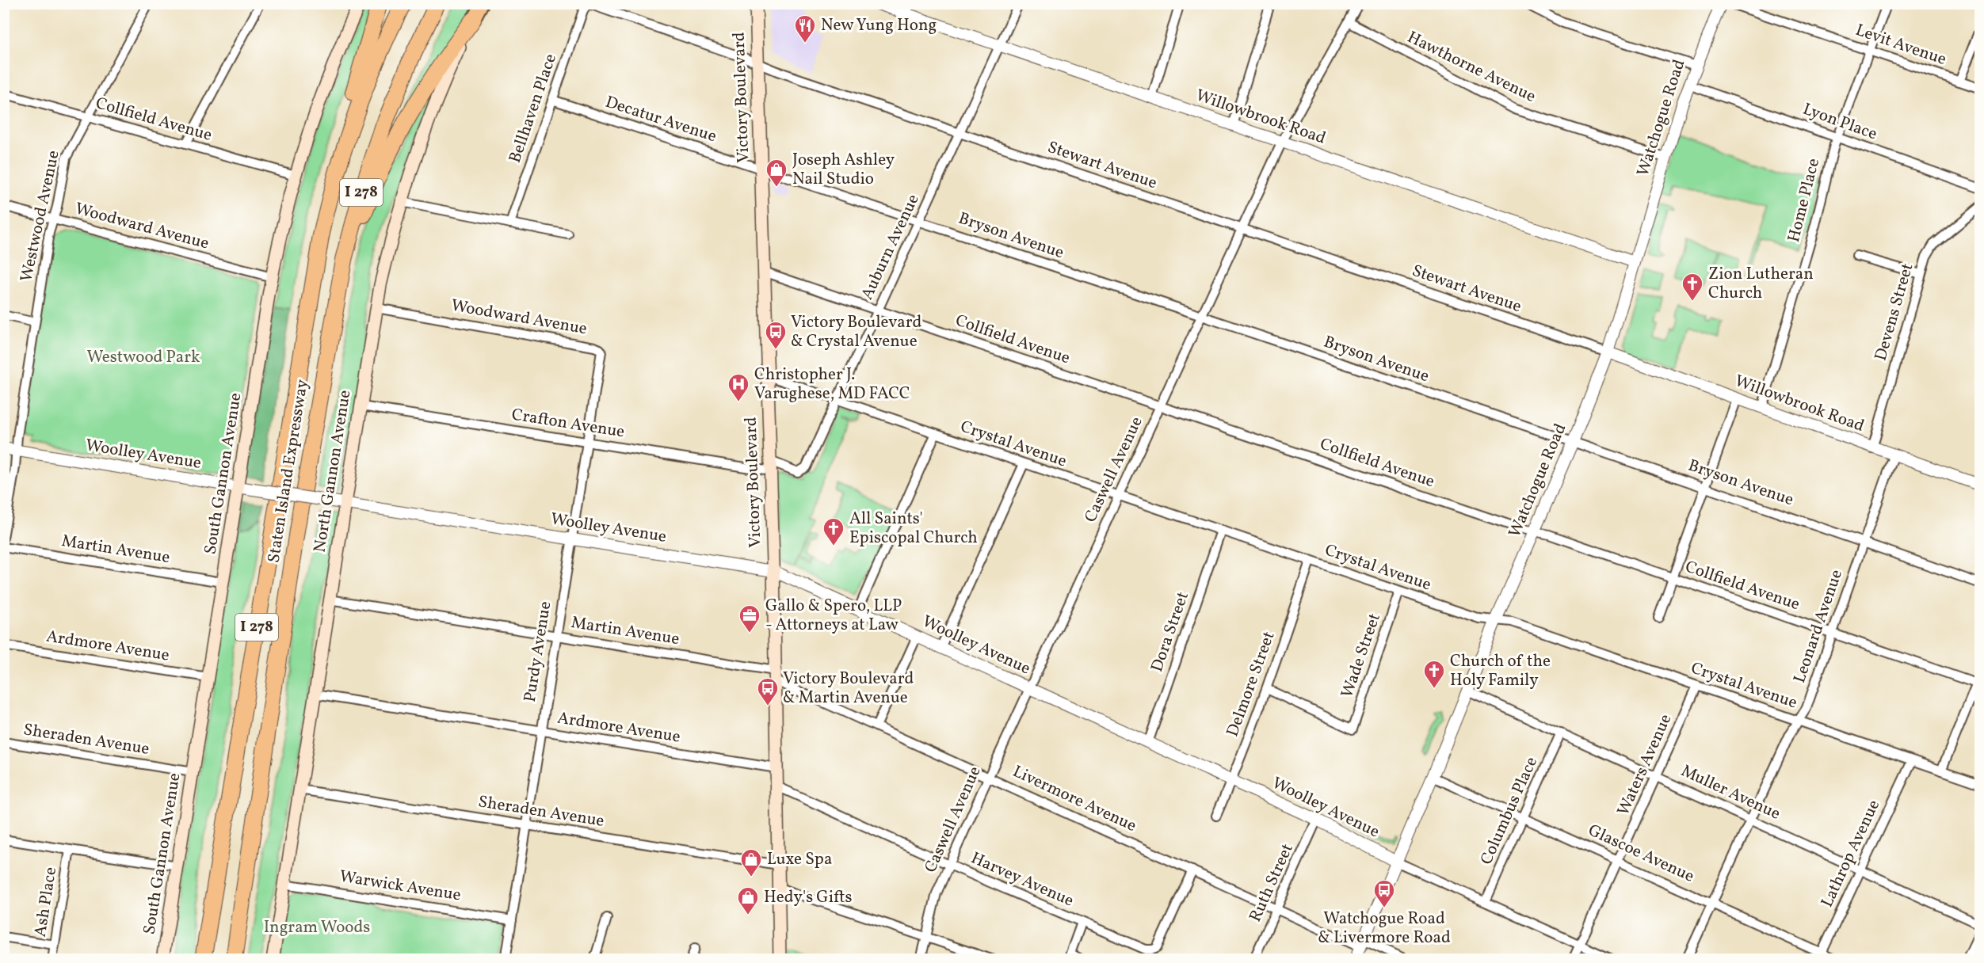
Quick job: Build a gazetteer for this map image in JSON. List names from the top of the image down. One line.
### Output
{"streets":{"highway":["I 278","Staten Island Expressway"],"main road":["Victory Boulevard","North Gannon Avenue","South Gannon Avenue"],"street":["Levit Avenue","Hawthorne Avenue","Bellhaven Place","Willowbrook Road","Watchogue Road","Collfield Avenue","Decatur Avenue","Lyon Place","Stewart Avenue","Home Place","Westwood Avenue","Woodward Avenue","Bryson Avenue","Auburn Avenue","Devens Street","Crafton Avenue","Crystal Avenue","Woolley Avenue","Caswell Avenue","Martin Avenue","Leonard Avenue","Dora Street","Ardmore Avenue","Purdy Avenue","Wade Street","Delmore Street","Sheraden Avenue","Waters Avenue","Muller Avenue","Livermore Avenue","Columbus Place","Glascoe Avenue","Lathrop Avenue","Harvey Avenue","Ruth Street","Warwick Avenue","Ash Place"]},"crossings":[["Levit Avenue","Home Place"],["Hawthorne Avenue","Watchogue Road"],["Hawthorne Avenue","Caswell Avenue"],["Victory Boulevard","Collfield Avenue"],["Victory Boulevard","Decatur Avenue"],["Victory Boulevard","Stewart Avenue"],["Victory Boulevard","Bryson Avenue"],["Victory Boulevard","Auburn Avenue"],["Victory Boulevard","Crafton Avenue"],["Victory Boulevard","Crystal Avenue"],["Victory Boulevard","Woolley Avenue"],["Victory Boulevard","Martin Avenue"],["Victory Boulevard","Ardmore Avenue"],["Victory Boulevard","Sheraden Avenue"],["Victory Boulevard","Livermore Avenue"],["Victory Boulevard","Harvey Avenue"],["Bellhaven Place","Decatur Avenue"],["Bellhaven Place","Stewart Avenue"],["Willowbrook Road","Watchogue Road"],["Willowbrook Road","Stewart Avenue"],["Willowbrook Road","Home Place"],["Willowbrook Road","Auburn Avenue"],["Willowbrook Road","Devens Street"],["Willowbrook Road","Caswell Avenue"],["Willowbrook Road","Leonard Avenue"],["Watchogue Road","Collfield Avenue"],["Watchogue Road","Lyon Place"],["Watchogue Road","Stewart Avenue"],["Watchogue Road","Bryson Avenue"],["Watchogue Road","Crystal Avenue"],["Watchogue Road","Woolley Avenue"],["Watchogue Road","Muller Avenue"],["Watchogue Road","Livermore Avenue"],["Watchogue Road","Glascoe Avenue"],["Collfield Avenue","Westwood Avenue"],["Collfield Avenue","Auburn Avenue"],["Collfield Avenue","Caswell Avenue"],["Collfield Avenue","South Gannon Avenue"],["Collfield Avenue","Leonard Avenue"],["Decatur Avenue","Bryson Avenue"],["Lyon Place","Home Place"],["Stewart Avenue","Auburn Avenue"],["Stewart Avenue","Caswell Avenue"],["Westwood Avenue","Woodward Avenue"],["Westwood Avenue","Woolley Avenue"],["Woodward Avenue","North Gannon Avenue"],["Woodward Avenue","South Gannon Avenue"],["Woodward Avenue","Purdy Avenue"],["Bryson Avenue","Auburn Avenue"],["Bryson Avenue","Caswell Avenue"],["Bryson Avenue","Leonard Avenue"],["Auburn Avenue","Crafton Avenue"],["Auburn Avenue","Crystal Avenue"],["Crafton Avenue","North Gannon Avenue"],["Crafton Avenue","Purdy Avenue"],["Crystal Avenue","Caswell Avenue"],["Crystal Avenue","Leonard Avenue"],["Crystal Avenue","Dora Street"],["Crystal Avenue","Wade Street"],["Crystal Avenue","Delmore Street"],["Crystal Avenue","Waters Avenue"],["Crystal Avenue","Lathrop Avenue"],["Woolley Avenue","Caswell Avenue"],["Woolley Avenue","North Gannon Avenue"],["Woolley Avenue","South Gannon Avenue"],["Woolley Avenue","Dora Street"],["Woolley Avenue","Purdy Avenue"],["Woolley Avenue","Delmore Street"],["Woolley Avenue","Waters Avenue"],["Woolley Avenue","Columbus Place"],["Woolley Avenue","Ruth Street"],["Caswell Avenue","Livermore Avenue"],["Caswell Avenue","Harvey Avenue"],["North Gannon Avenue","Martin Avenue"],["North Gannon Avenue","Ardmore Avenue"],["North Gannon Avenue","Sheraden Avenue"],["North Gannon Avenue","Warwick Avenue"],["South Gannon Avenue","Martin Avenue"],["South Gannon Avenue","Ardmore Avenue"],["South Gannon Avenue","Sheraden Avenue"],["Martin Avenue","Purdy Avenue"],["Martin Avenue","Livermore Avenue"],["Leonard Avenue","Muller Avenue"],["Leonard Avenue","Glascoe Avenue"],["Ardmore Avenue","Purdy Avenue"],["Purdy Avenue","Sheraden Avenue"],["Purdy Avenue","Warwick Avenue"],["Wade Street","Delmore Street"],["Waters Avenue","Muller Avenue"],["Waters Avenue","Glascoe Avenue"],["Muller Avenue","Columbus Place"],["Muller Avenue","Lathrop Avenue"],["Livermore Avenue","Harvey Avenue"],["Livermore Avenue","Ruth Street"],["Columbus Place","Glascoe Avenue"],["Glascoe Avenue","Lathrop Avenue"]],"parks":["Westwood Park","Ingram Woods"],"places":{"restaurant":["New Yung Hong"],"shop":["Joseph Ashley Nail Studio","Luxe Spa","Hedy's Gifts"],"church":["Zion Lutheran Church","All Saints' Episcopal Church","Church of the Holy Family"],"bus stop":["Victory Boulevard & Crystal Avenue","Victory Boulevard & Martin Avenue","Watchogue Road & Livermore Road"],"hospital":["Christopher J. Varughese, MD FACC"],"office":["Gallo & Spero, LLP - Attorneys at Law"]}}
